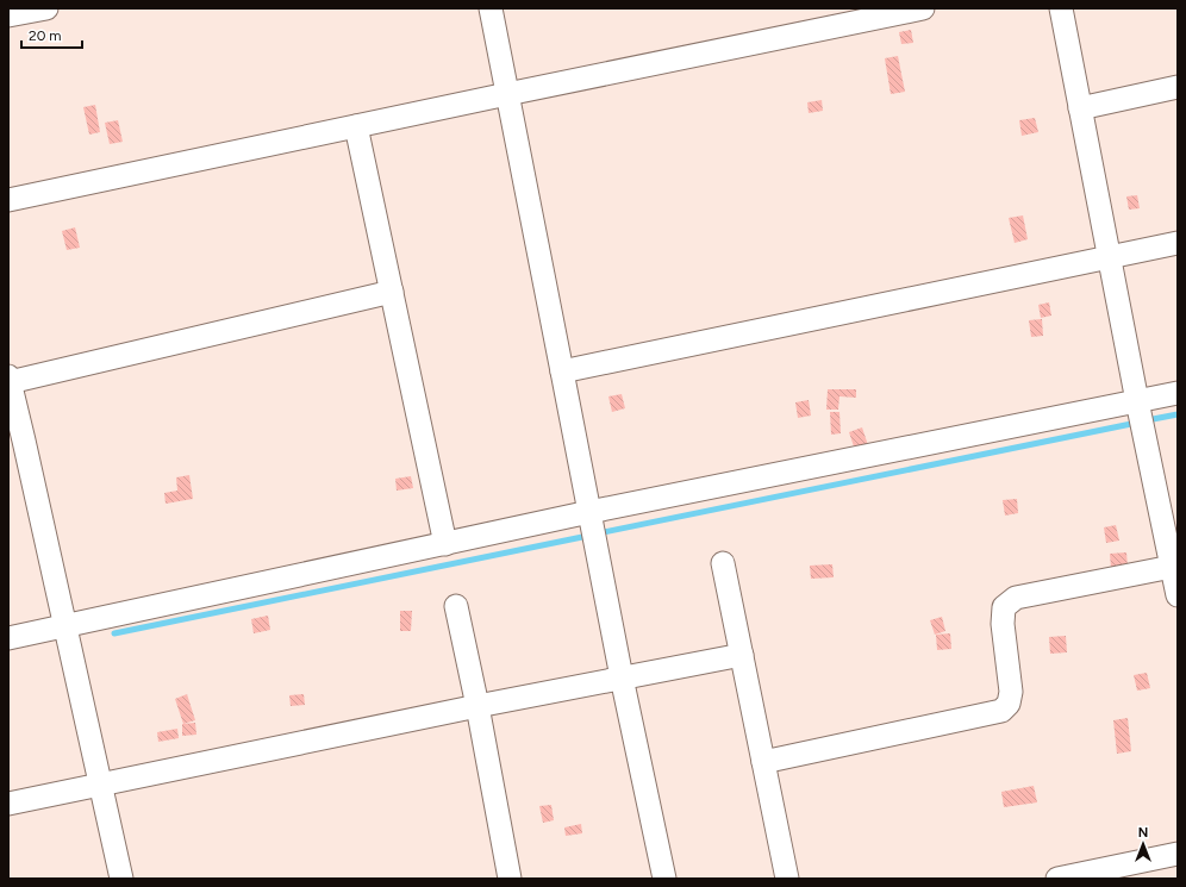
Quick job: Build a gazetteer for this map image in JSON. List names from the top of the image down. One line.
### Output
{"scale_bar":"20 m","north":"top"}
